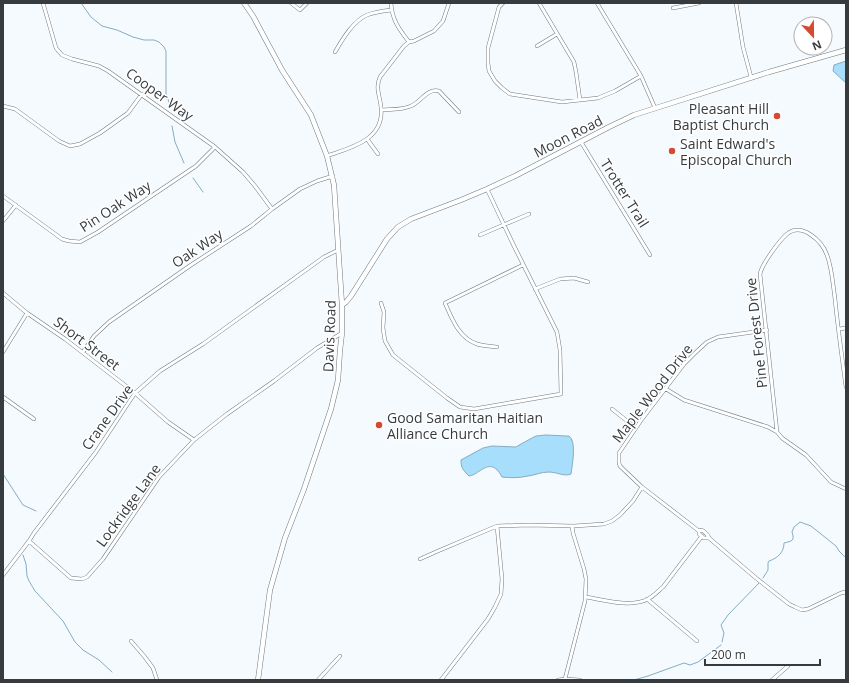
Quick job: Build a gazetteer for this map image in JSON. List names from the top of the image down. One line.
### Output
{"streets":{"street":["Cooper Way","Moon Road","Trotter Trail","Pin Oak Way","Oak Way","Pine Forest Drive","Davis Road","Short Street","Maple Wood Drive","Crane Drive","Lockridge Lane"]},"crossings":[["Cooper Way","Pin Oak Way"],["Cooper Way","Oak Way"],["Moon Road","Trotter Trail"],["Moon Road","Davis Road"],["Oak Way","Davis Road"],["Oak Way","Short Street"],["Pine Forest Drive","Maple Wood Drive"],["Davis Road","Crane Drive"],["Davis Road","Lockridge Lane"],["Short Street","Crane Drive"],["Short Street","Lockridge Lane"],["Crane Drive","Lockridge Lane"]],"places":["Pleasant Hill Baptist Church","Saint Edward's Episcopal Church","Good Samaritan Haitian Alliance Church"],"scale_bar":"200 m","north":"bottom"}
